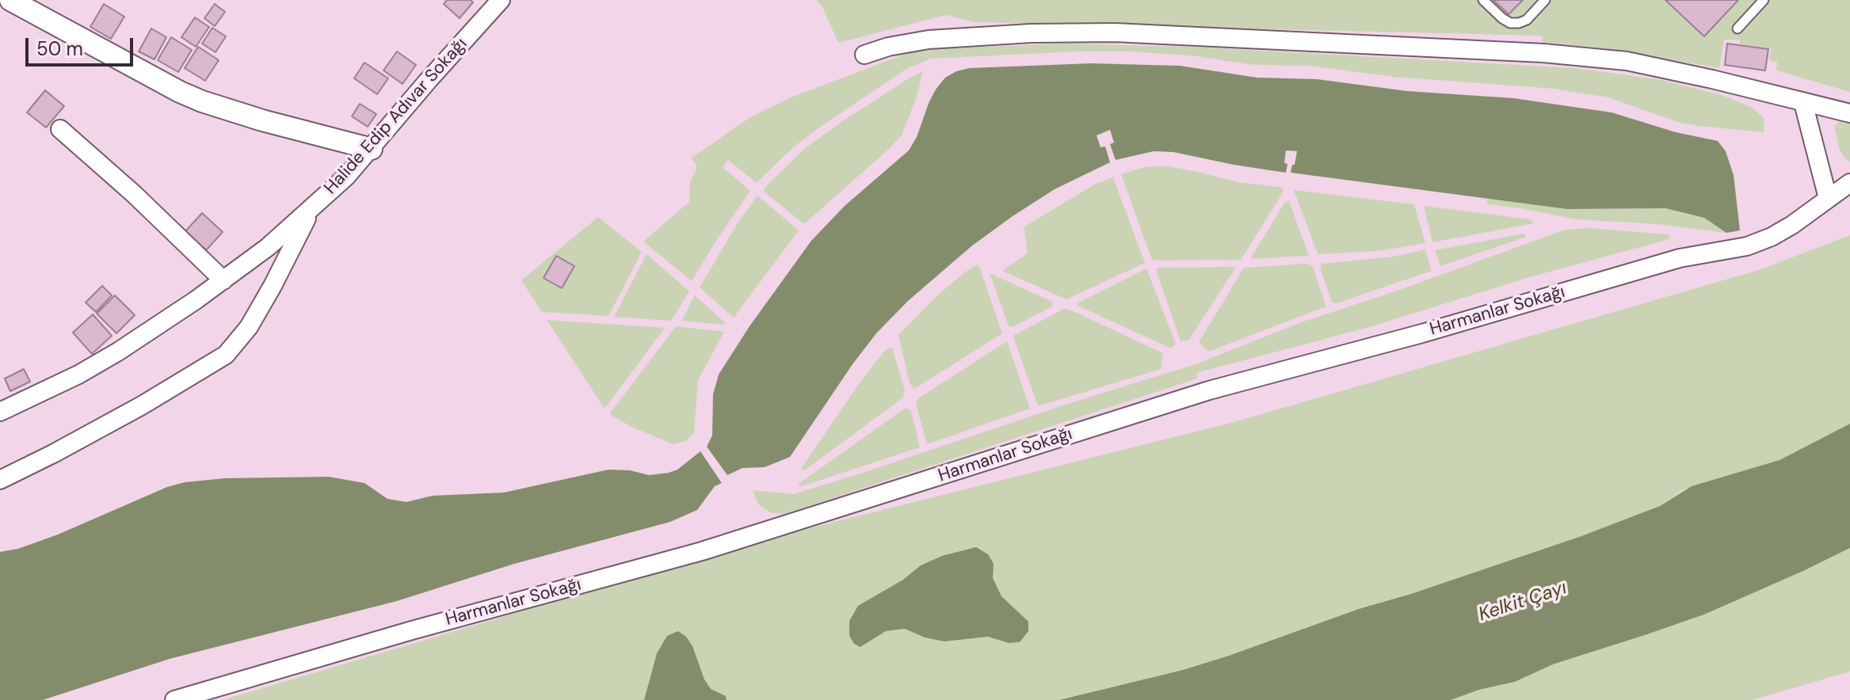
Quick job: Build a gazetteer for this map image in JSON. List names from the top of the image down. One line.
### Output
{"streets":{"street":["Halide Edip Adıvar Sokağı","Harmanlar Sokağı"]},"water":["Kelkit Çayı"],"scale_bar":"50 m"}
